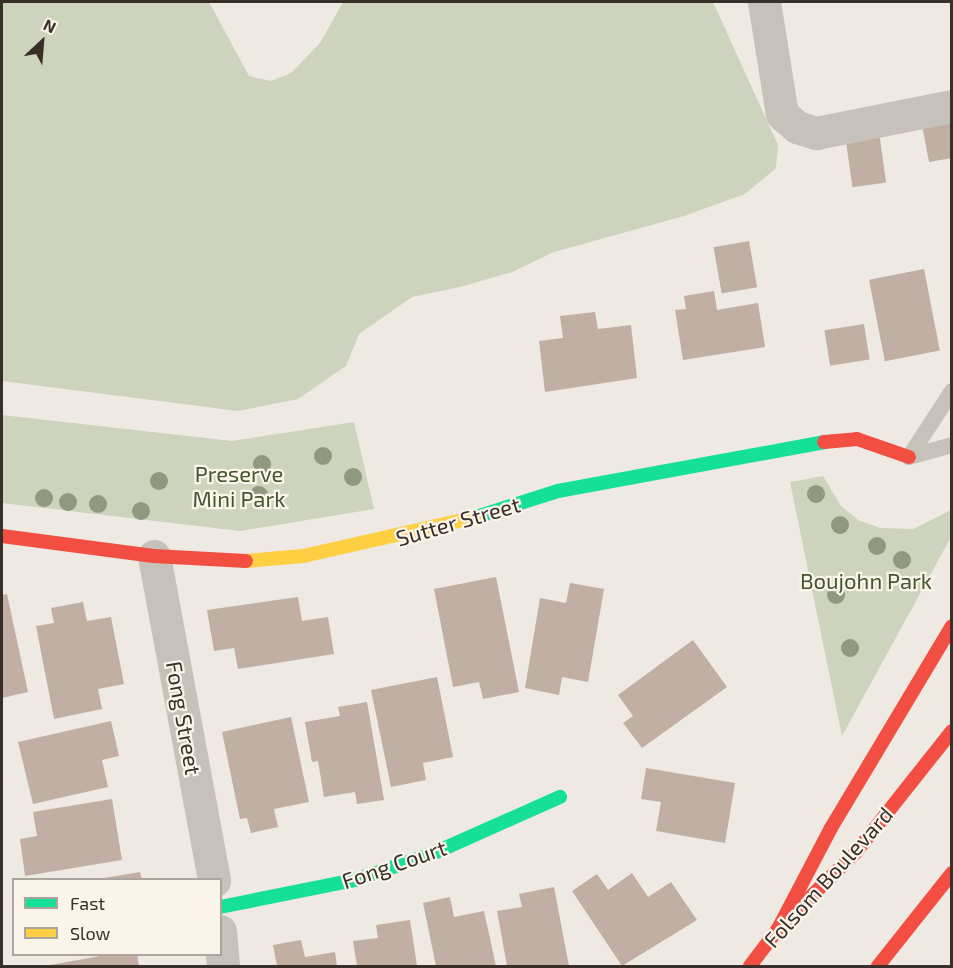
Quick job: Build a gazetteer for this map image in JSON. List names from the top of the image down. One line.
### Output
{"streets":{"street":["Sutter Street","Fong Street","Fong Court","Folsom Boulevard"]},"crossings":[["Sutter Street","Fong Street"]],"parks":["Preserve Mini Park","Boujohn Park"],"legend":["Fast","Slow"],"north":"top right"}
